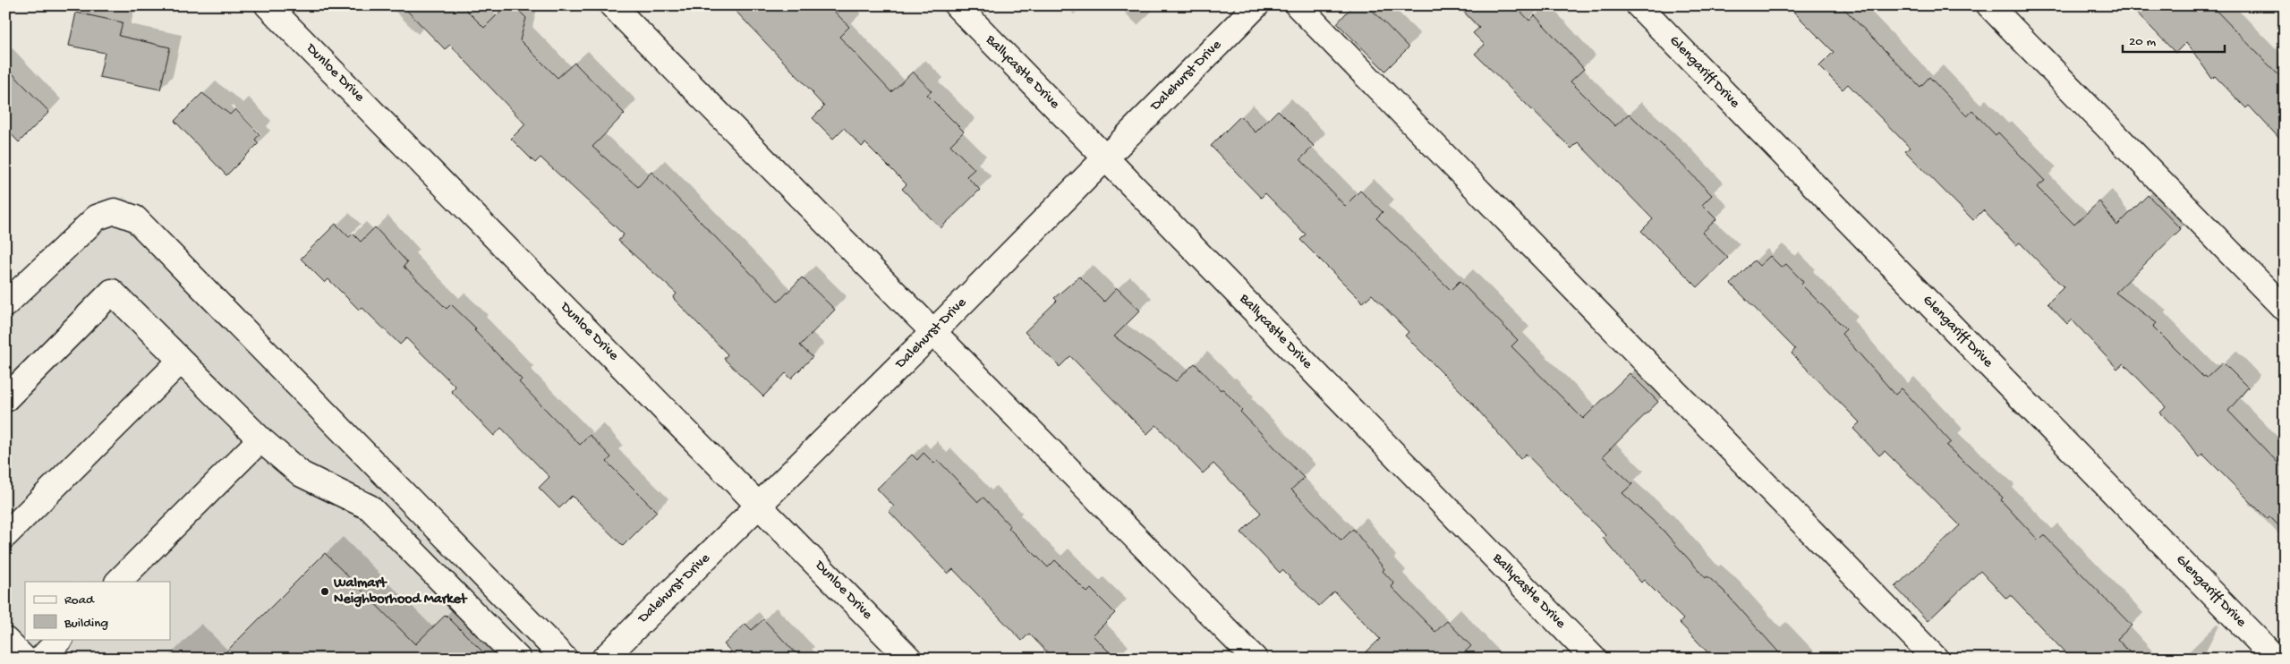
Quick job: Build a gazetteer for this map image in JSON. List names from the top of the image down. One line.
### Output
{"streets":{"street":["Ballycastle Drive","Glengariff Drive","Dunloe Drive","Dalehurst Drive"]},"crossings":[["Ballycastle Drive","Dalehurst Drive"],["Dunloe Drive","Dalehurst Drive"]],"places":["Walmart Neighborhood Market"],"legend":["Road","Building"],"scale_bar":"20 m"}
